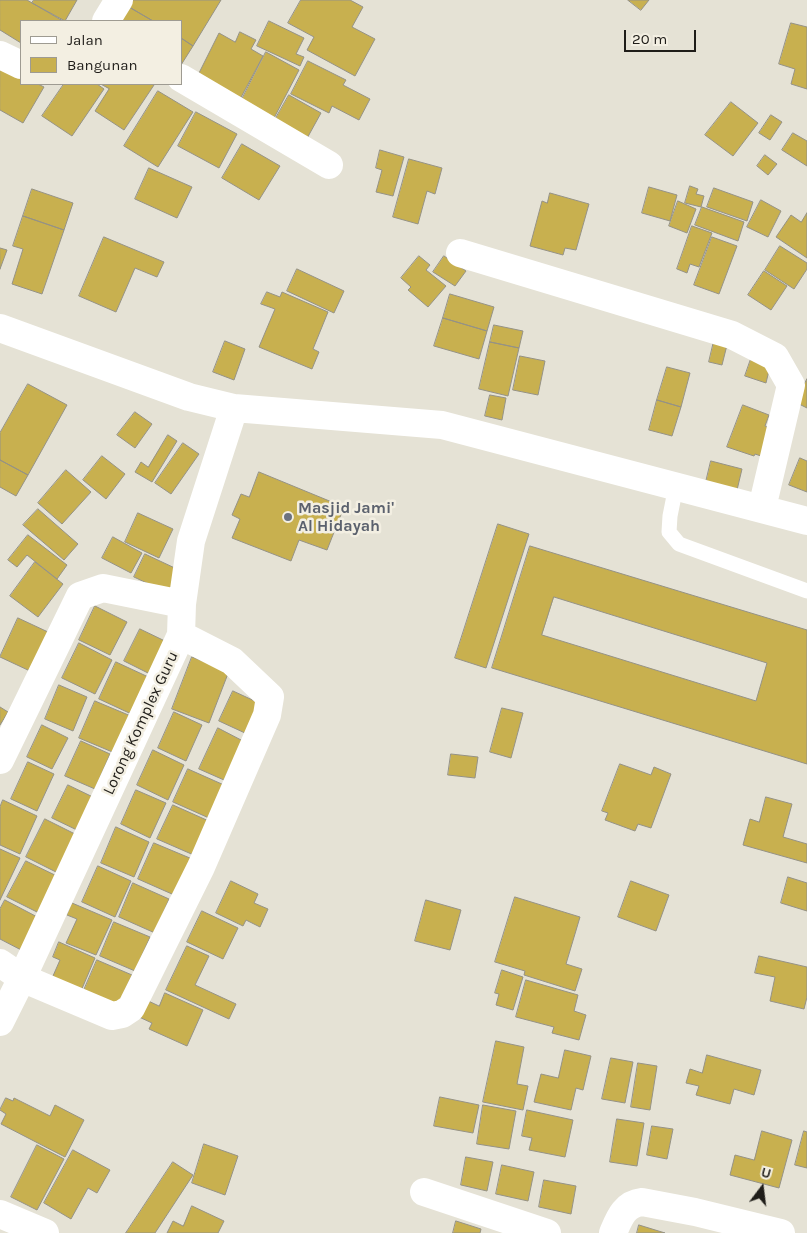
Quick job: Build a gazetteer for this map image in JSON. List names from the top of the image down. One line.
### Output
{"streets":{"street":["Lorong Komplex Guru"]},"places":["Masjid Jami' Al Hidayah"],"legend":["Jalan","Bangunan"],"scale_bar":"20 m","north":"top"}
